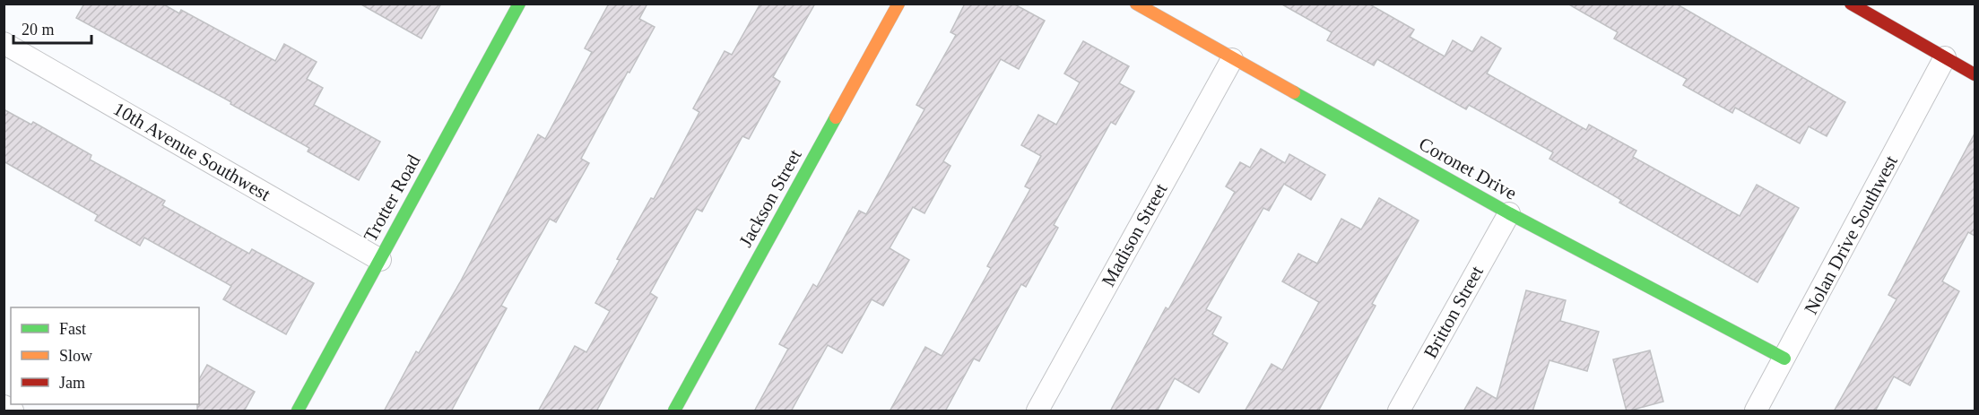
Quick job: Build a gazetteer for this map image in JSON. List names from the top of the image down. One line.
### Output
{"streets":{"street":["10th Avenue Southwest","Coronet Drive","Trotter Road","Jackson Street","Madison Street","Nolan Drive Southwest","Britton Street"]},"crossings":[["10th Avenue Southwest","Trotter Road"],["Coronet Drive","Madison Street"],["Coronet Drive","Nolan Drive Southwest"],["Coronet Drive","Britton Street"]],"legend":["Fast","Slow","Jam"],"scale_bar":"20 m"}
